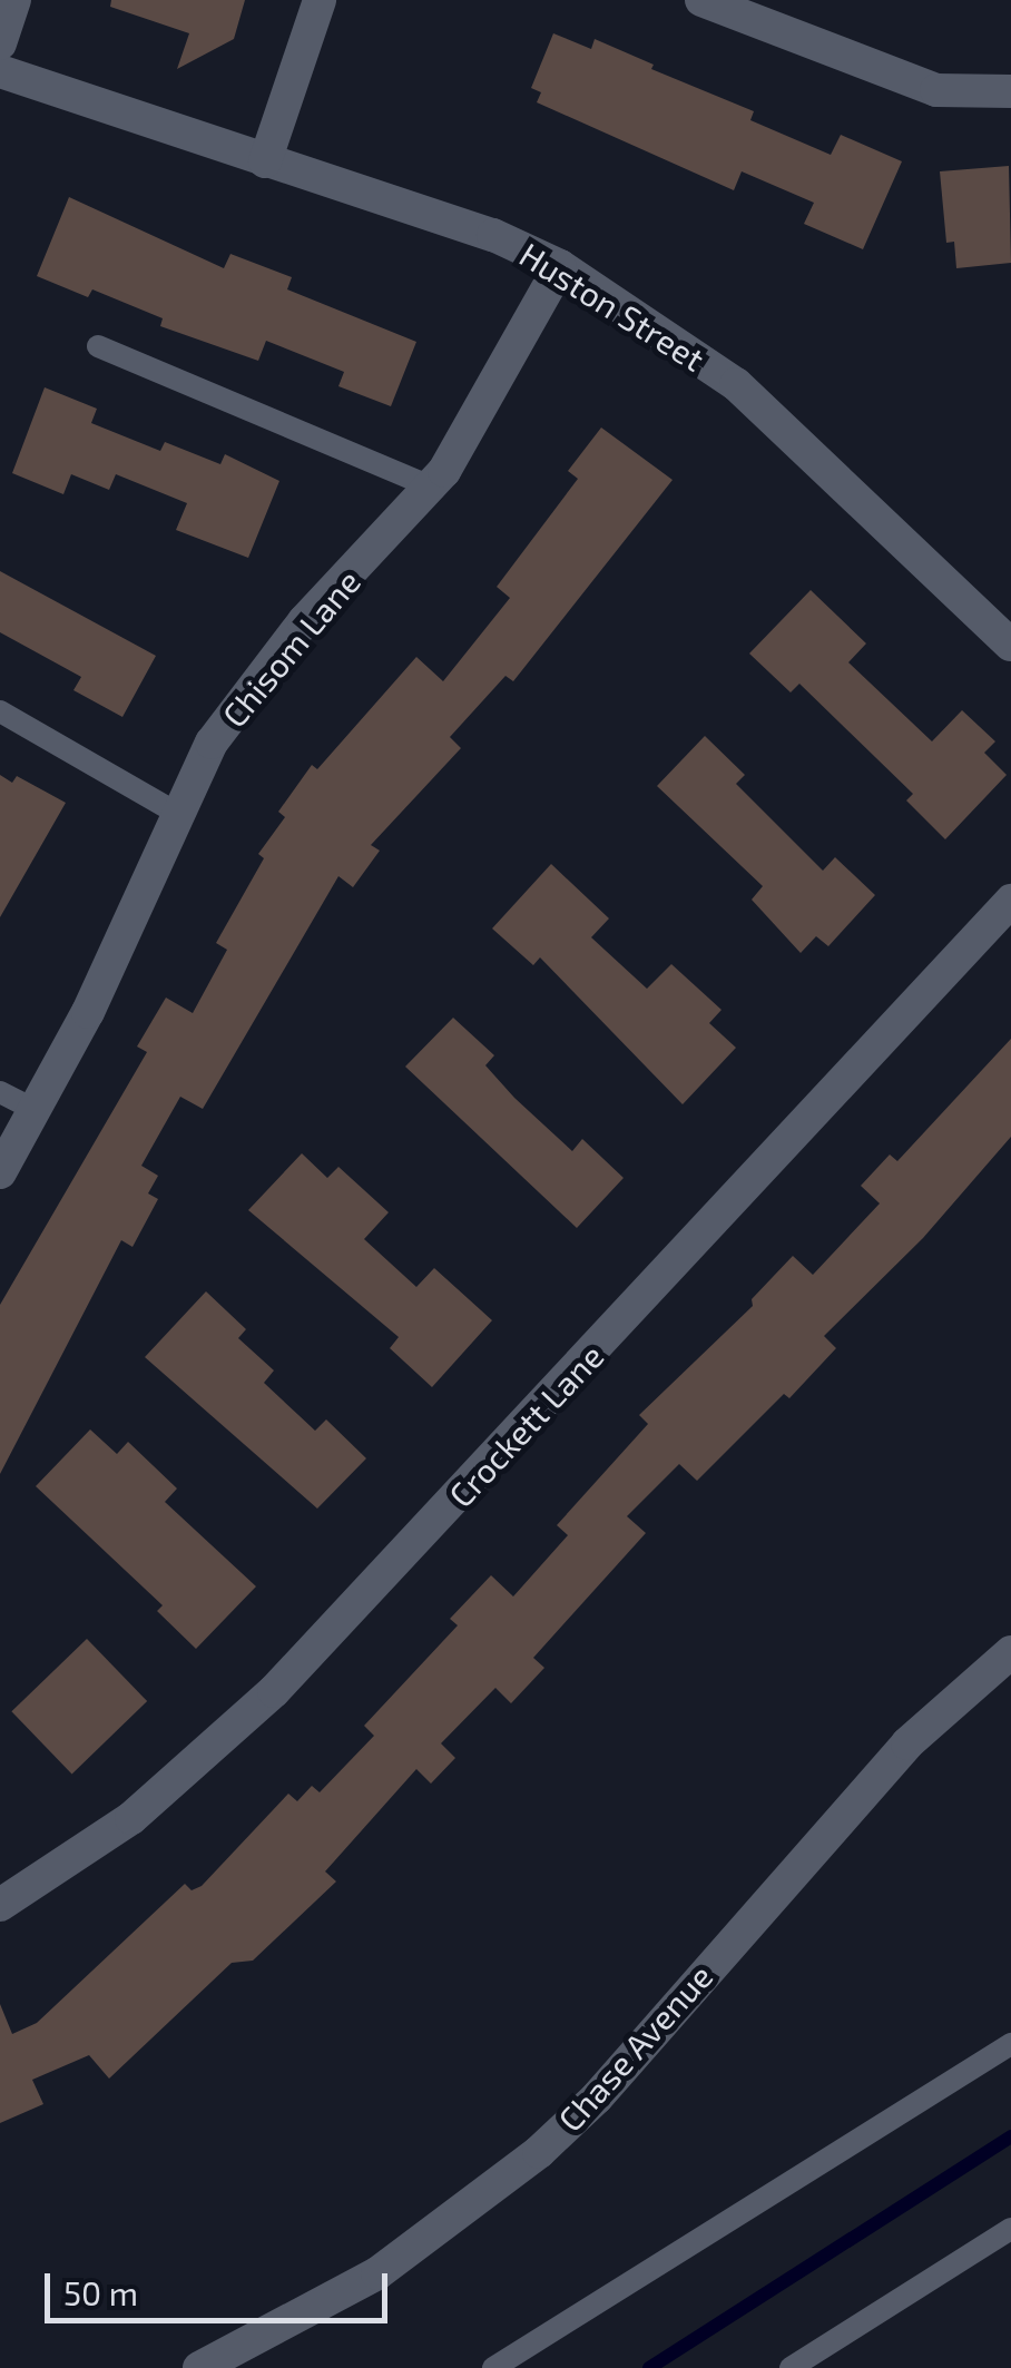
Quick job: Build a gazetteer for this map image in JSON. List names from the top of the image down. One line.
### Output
{"streets":{"street":["Huston Street","Chisom Lane","Crockett Lane","Chase Avenue"]},"crossings":[["Huston Street","Chisom Lane"]],"scale_bar":"50 m"}
